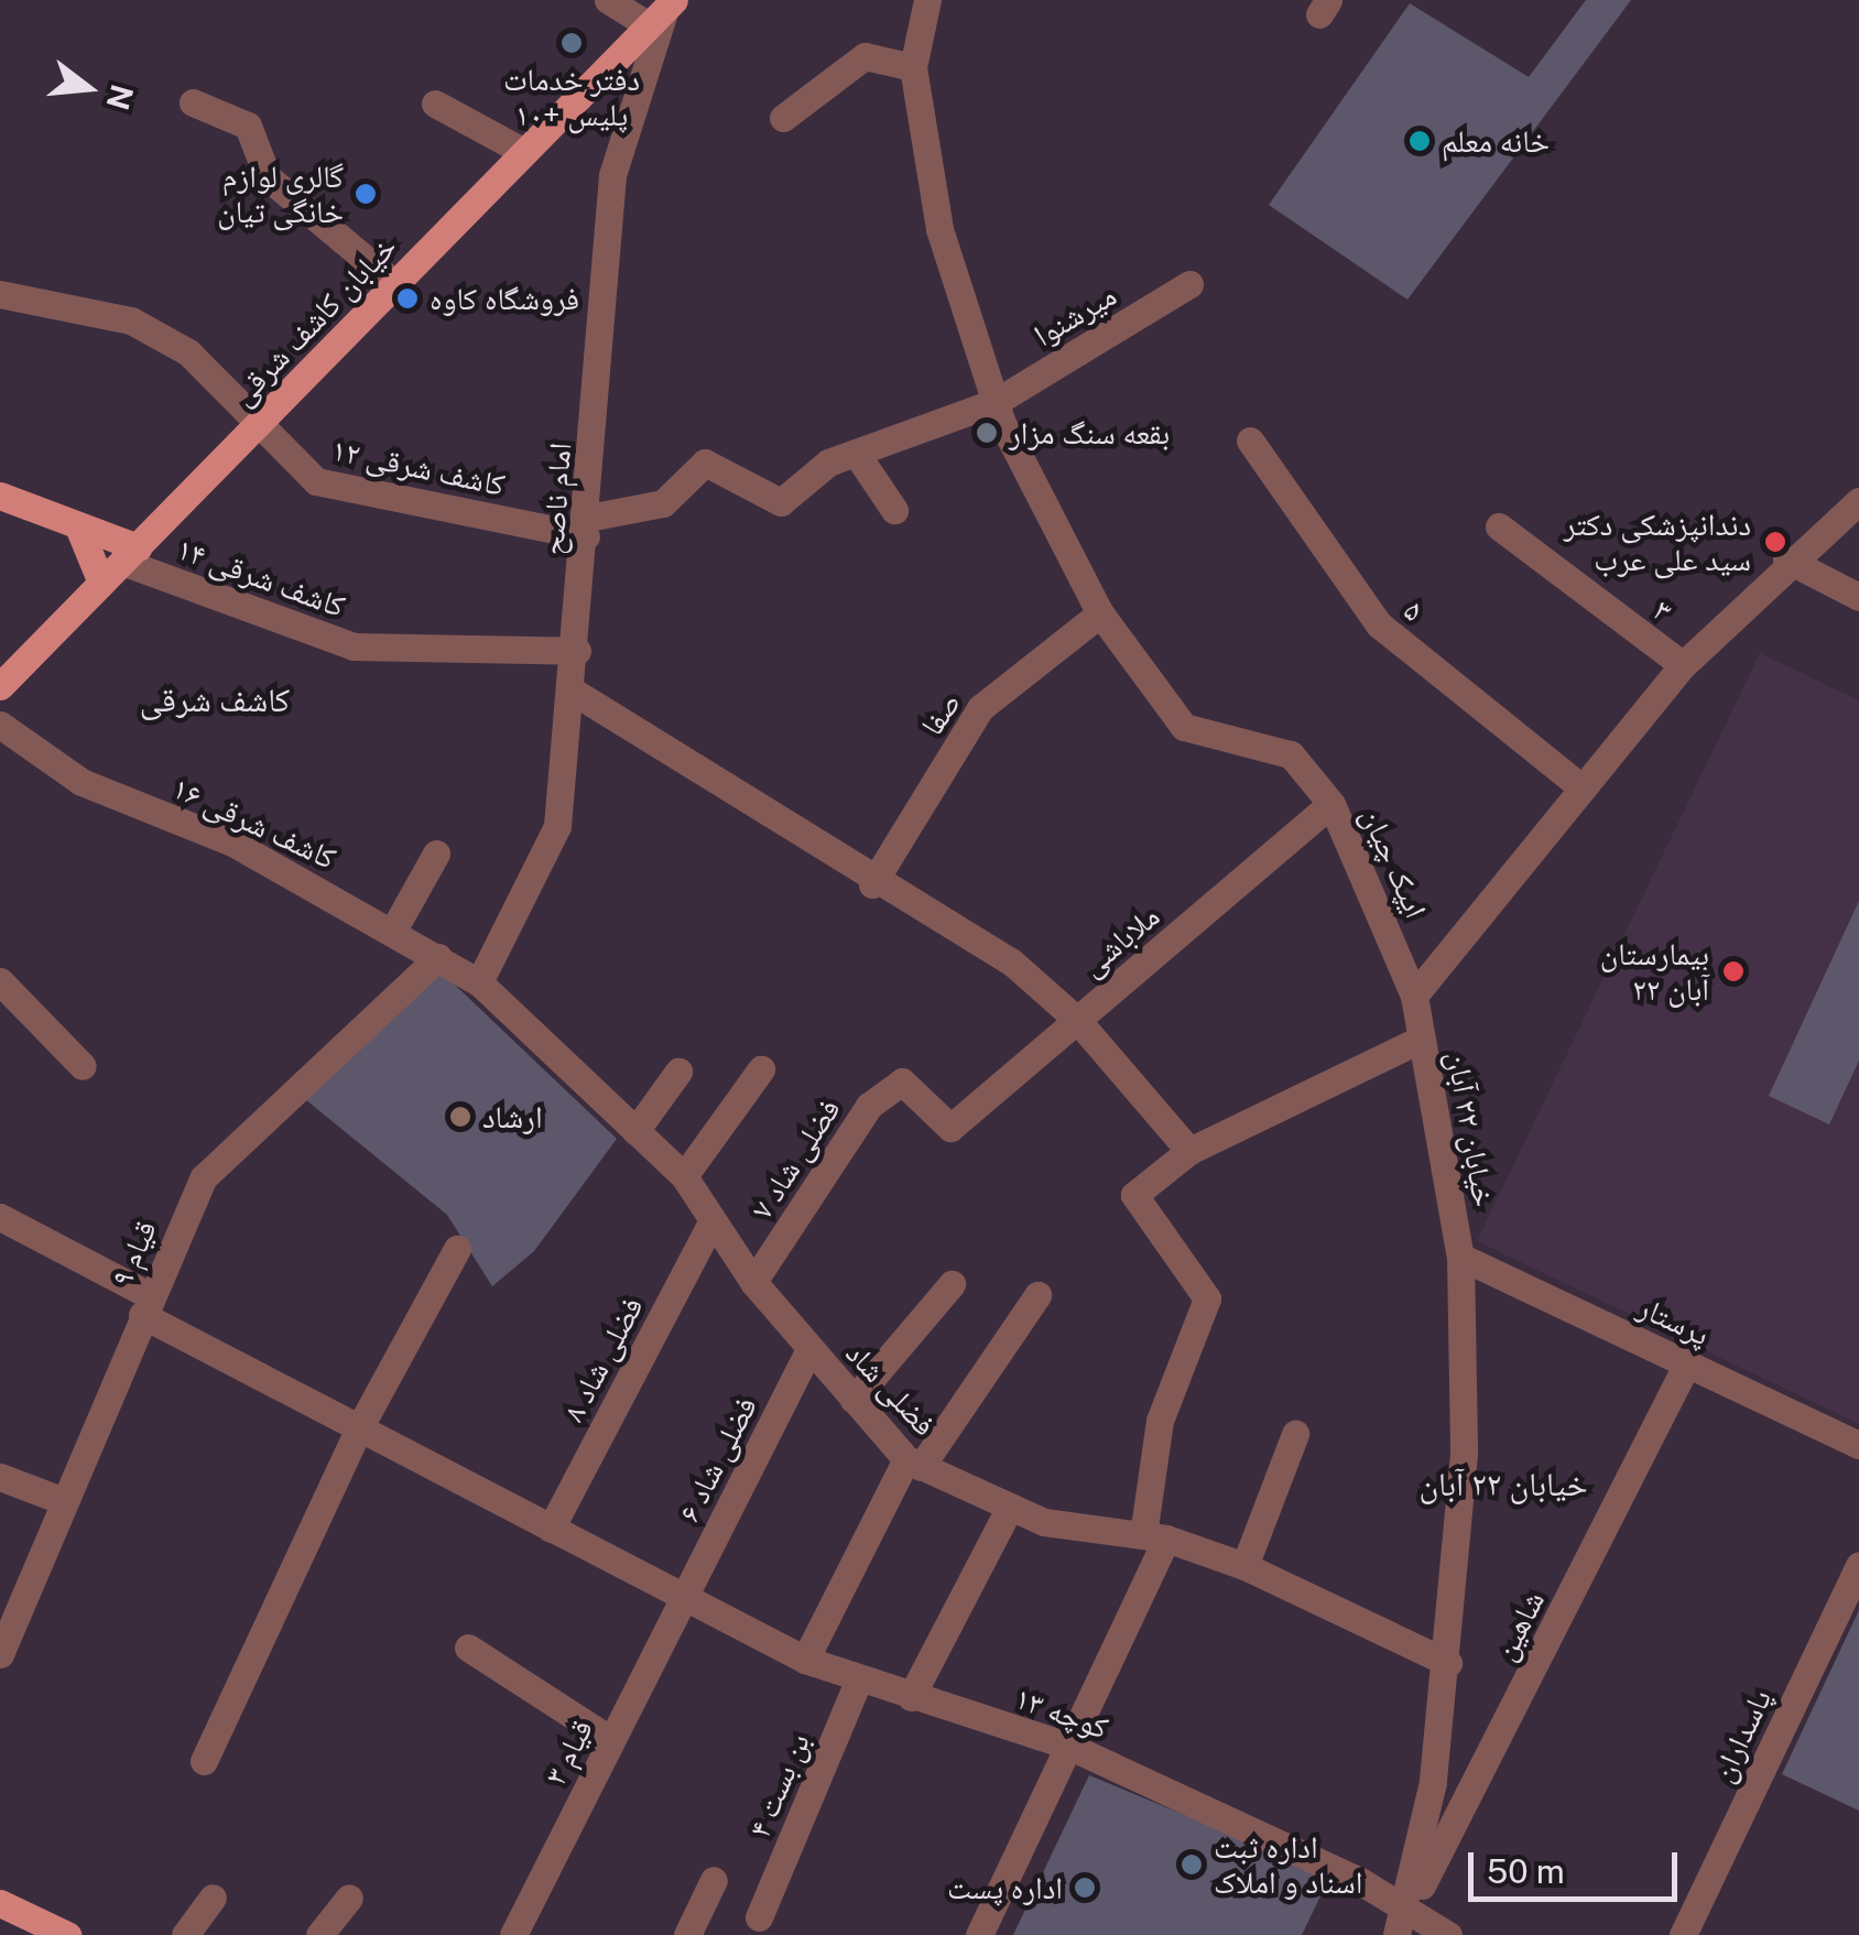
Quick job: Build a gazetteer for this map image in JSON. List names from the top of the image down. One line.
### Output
{"streets":{"main road":["خیابان کاشف شرقی"],"street":["میرشنوا","کاشف شرقی ۱۲","امام ناصح","کاشف شرقی ۱۴","۵","۳","صفا","کاشف شرقی ۱۶","ایپک چیان","ملاباشی","خیابان ۲۲ آبان","فضلی شاد ۷","قیام ۹","پرستار","فضلی شاد ۸","فضلی شاد","فضلی شاد ۶","شاهین","کوچه ۱۳","پاسداران","قیام ۳","بن بست ۴"]},"crossings":[["میرشنوا","کاشف شرقی ۱۲"],["میرشنوا","امام ناصح"],["میرشنوا","ایپک چیان"],["خیابان کاشف شرقی","کاشف شرقی ۱۲"],["خیابان کاشف شرقی","امام ناصح"],["خیابان کاشف شرقی","کاشف شرقی ۱۴"],["کاشف شرقی ۱۲","امام ناصح"],["امام ناصح","کاشف شرقی ۱۴"],["امام ناصح","کاشف شرقی ۱۶"],["امام ناصح","فضلی شاد"],["صفا","ایپک چیان"],["کاشف شرقی ۱۶","قیام ۹"],["کاشف شرقی ۱۶","فضلی شاد"],["ایپک چیان","ملاباشی"],["ایپک چیان","خیابان ۲۲ آبان"],["ملاباشی","فضلی شاد ۷"],["خیابان ۲۲ آبان","پرستار"],["خیابان ۲۲ آبان","فضلی شاد"],["خیابان ۲۲ آبان","شاهین"],["خیابان ۲۲ آبان","کوچه ۱۳"],["فضلی شاد ۷","فضلی شاد"],["قیام ۹","کوچه ۱۳"],["پرستار","شاهین"],["فضلی شاد ۸","فضلی شاد"],["فضلی شاد ۸","کوچه ۱۳"],["فضلی شاد","فضلی شاد ۶"],["فضلی شاد ۶","کوچه ۱۳"],["فضلی شاد ۶","قیام ۳"],["شاهین","کوچه ۱۳"],["کوچه ۱۳","قیام ۳"],["کوچه ۱۳","بن بست ۴"]],"districts":["کاشف شرقی","خیابان ۲۲ آبان"],"places":["دفتر خدمات پلیس +۱۰","خانه معلم","گالری لوازم خانگی تیان","فروشگاه کاوه","بقعه سنگ مزار","دندانپزشکی دکتر سید علی عرب","بیمارستان ۲۲ آبان","ارشاد","اداره ثبت اسناد و املاک","اداره پست"],"scale_bar":"50 m","north":"right"}
